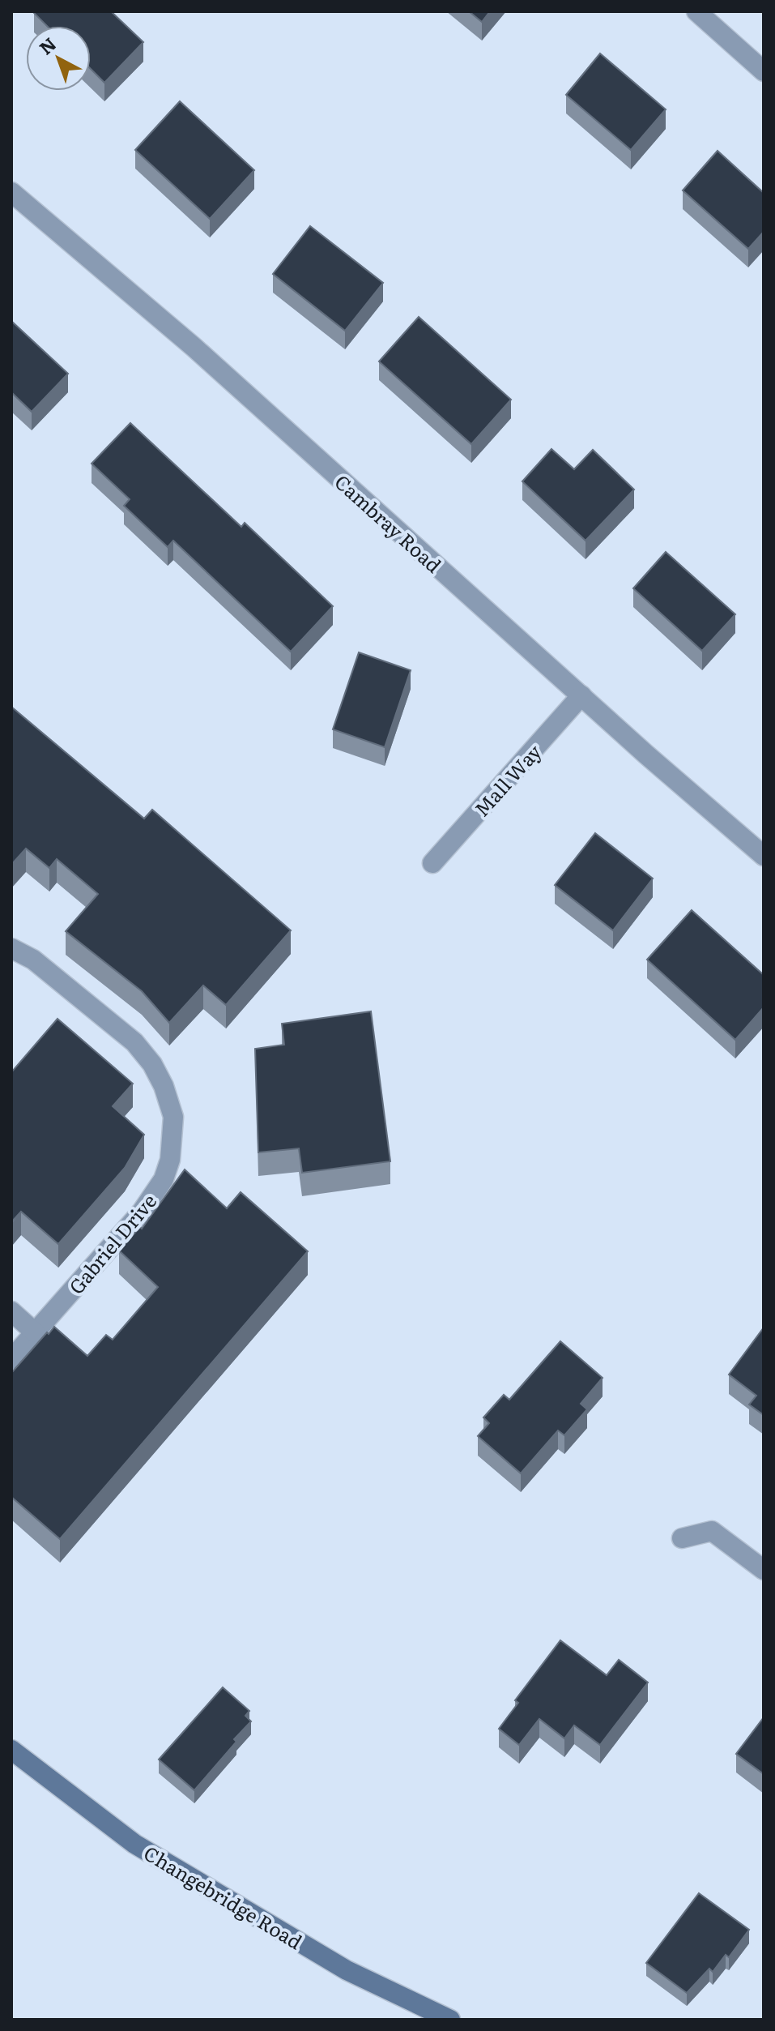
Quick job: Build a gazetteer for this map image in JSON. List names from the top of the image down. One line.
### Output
{"streets":{"main road":["Changebridge Road"],"street":["Cambray Road","Mall Way","Gabriel Drive"]},"crossings":[["Cambray Road","Mall Way"]],"north":"top left"}
